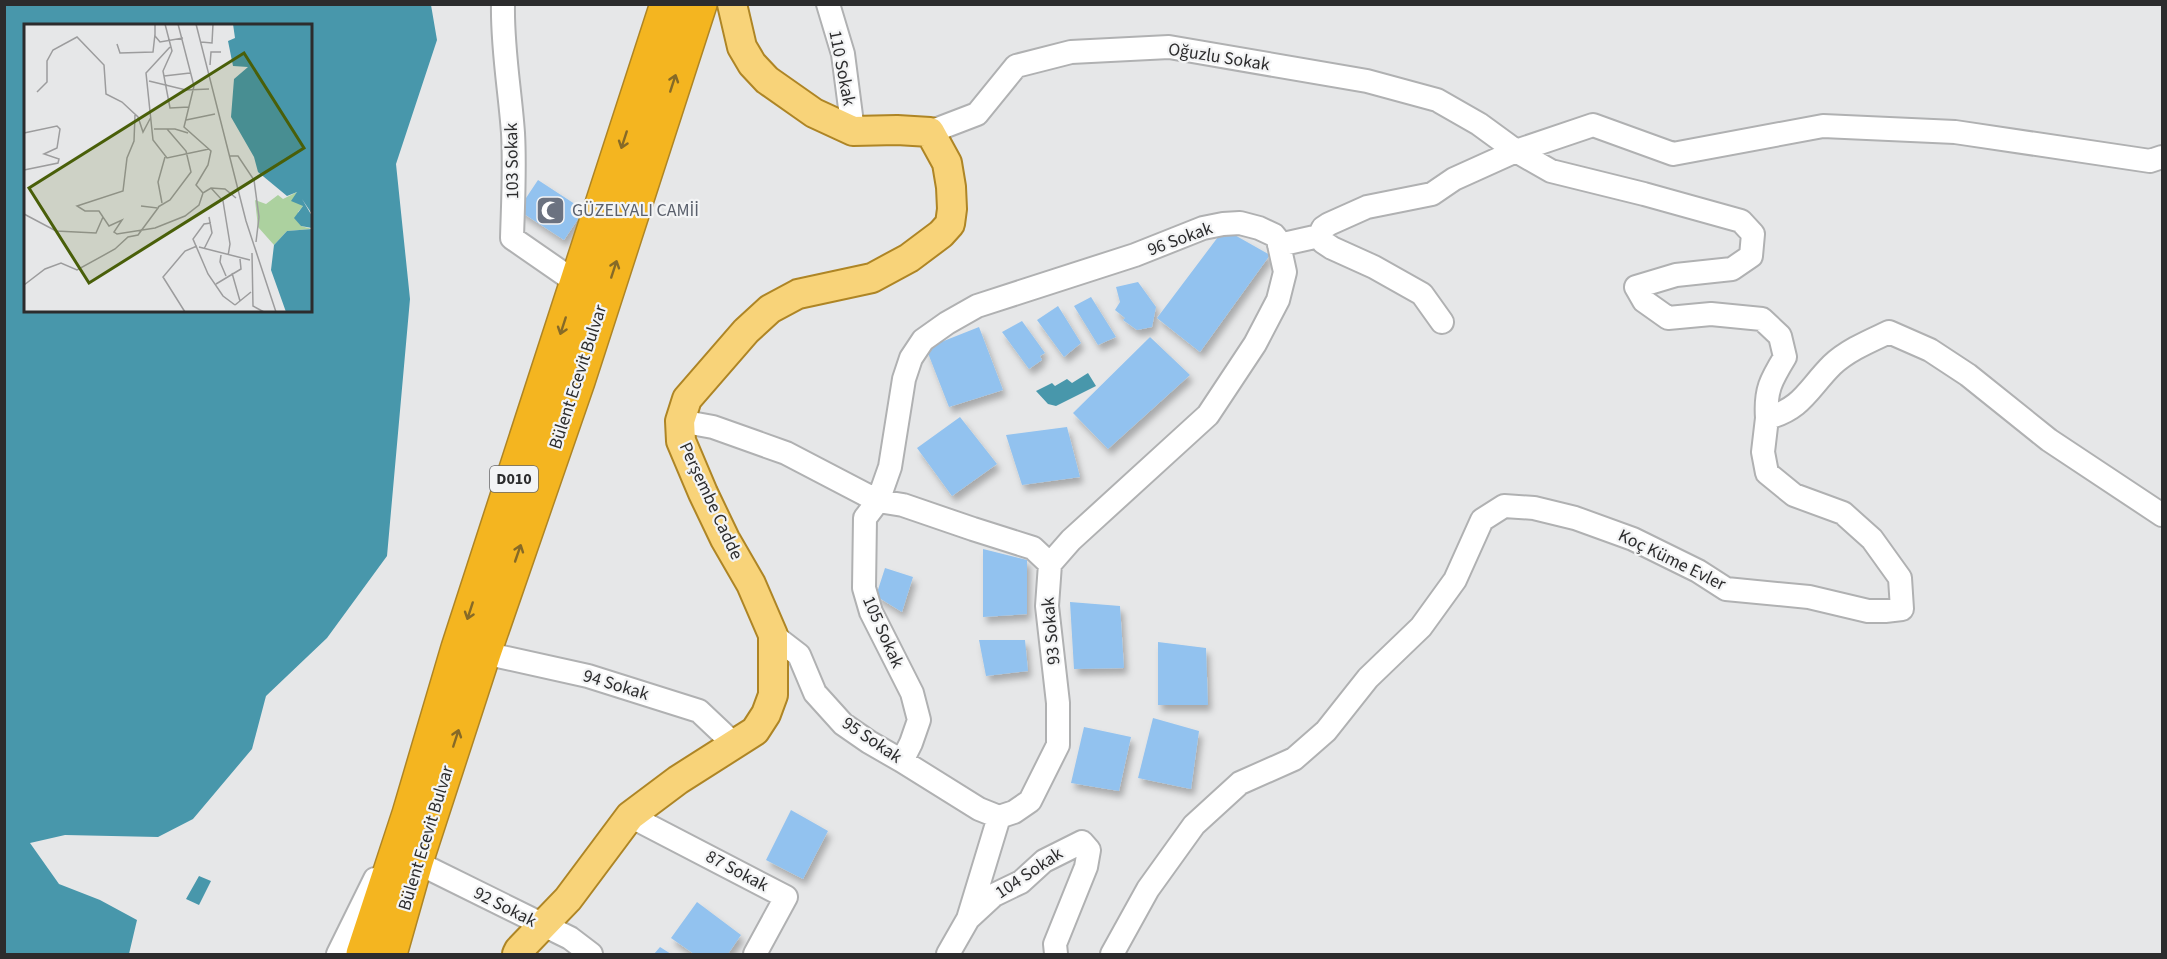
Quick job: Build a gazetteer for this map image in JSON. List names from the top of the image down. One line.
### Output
{"streets":{"highway":["Bülent Ecevit Bulvar","D010"],"main road":["Perşembe Cadde"],"street":["Oğuzlu Sokak","110 Sokak","103 Sokak","96 Sokak","Koç Küme Evler","93 Sokak","105 Sokak","94 Sokak","95 Sokak","87 Sokak","104 Sokak","92 Sokak"]},"crossings":[["Oğuzlu Sokak","Perşembe Cadde"],["Oğuzlu Sokak","Koç Küme Evler"],["103 Sokak","Bülent Ecevit Bulvar"],["96 Sokak","105 Sokak"],["Bülent Ecevit Bulvar","94 Sokak"],["Bülent Ecevit Bulvar","92 Sokak"],["Perşembe Cadde","94 Sokak"],["Perşembe Cadde","95 Sokak"],["Perşembe Cadde","87 Sokak"],["Perşembe Cadde","92 Sokak"],["93 Sokak","95 Sokak"],["105 Sokak","95 Sokak"]],"places":{"mosque":["GÜZELYALI CAMİİ"]}}
